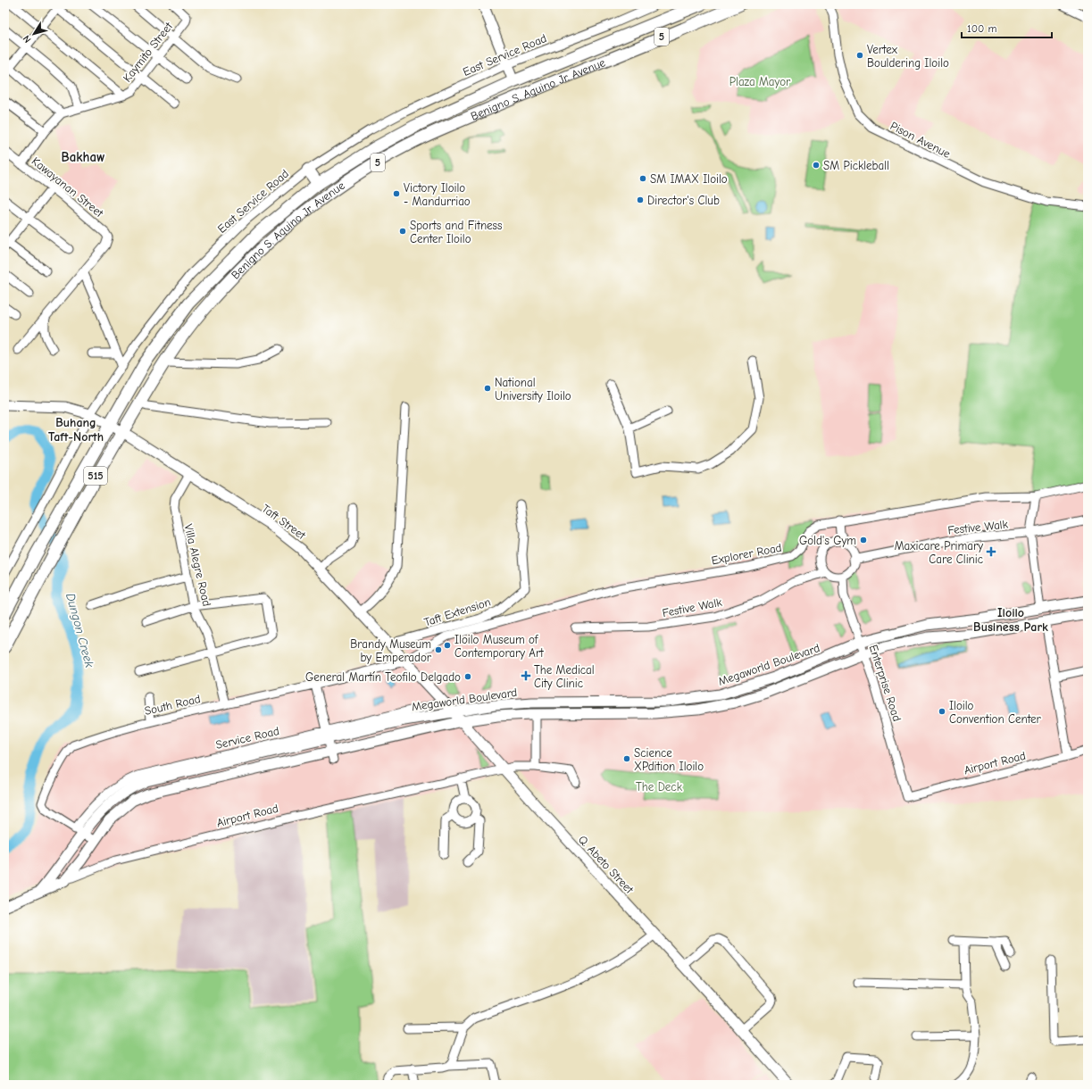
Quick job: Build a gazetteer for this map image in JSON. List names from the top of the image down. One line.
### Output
{"streets":{"highway":["5","Benigno S. Aquino Jr. Avenue","515"],"main road":["Taft Street","Megaworld Boulevard","Airport Road","Q. Abeto Street"],"street":["Kaymito Street","East Service Road","Pison Avenue","Kawayanan Street","Festive Walk","Explorer Road","Villa Alegre Road","Taft Extension","Enterprise Road","South Road","Service Road"]},"crossings":[["Kaymito Street","Kawayanan Street"],["East Service Road","Taft Street"],["Benigno S. Aquino Jr. Avenue","Taft Street"],["Taft Street","Explorer Road"],["Taft Street","Villa Alegre Road"],["Taft Street","Taft Extension"],["Taft Street","South Road"],["Taft Street","Q. Abeto Street"],["Explorer Road","South Road"],["Explorer Road","Q. Abeto Street"],["Villa Alegre Road","South Road"],["Megaworld Boulevard","Enterprise Road"],["Megaworld Boulevard","South Road"],["Megaworld Boulevard","Service Road"],["Megaworld Boulevard","Airport Road"],["Megaworld Boulevard","Q. Abeto Street"],["Enterprise Road","Airport Road"],["South Road","Service Road"],["South Road","Q. Abeto Street"],["Service Road","Q. Abeto Street"],["Airport Road","Q. Abeto Street"]],"districts":["Bakhaw","Buhang Taft-North","Iloilo Business Park"],"water":["Dungon Creek"],"parks":["Plaza Mayor","The Deck"],"places":{"other":["Vertex Bouldering Iloilo","SM Pickleball","SM IMAX Iloilo","Victory Iloilo - Mandurriao","Director's Club","Sports and Fitness Center Iloilo","National University Iloilo","Gold's Gym","Iloilo Museum of Contemporary Art","Brandy Museum by Emperador","General Martín Teofilo Delgado","Iloilo Convention Center","Science XPdition Iloilo"],"health":["Maxicare Primary Care Clinic","The Medical City Clinic"]},"scale_bar":"100 m","north":"bottom left"}
